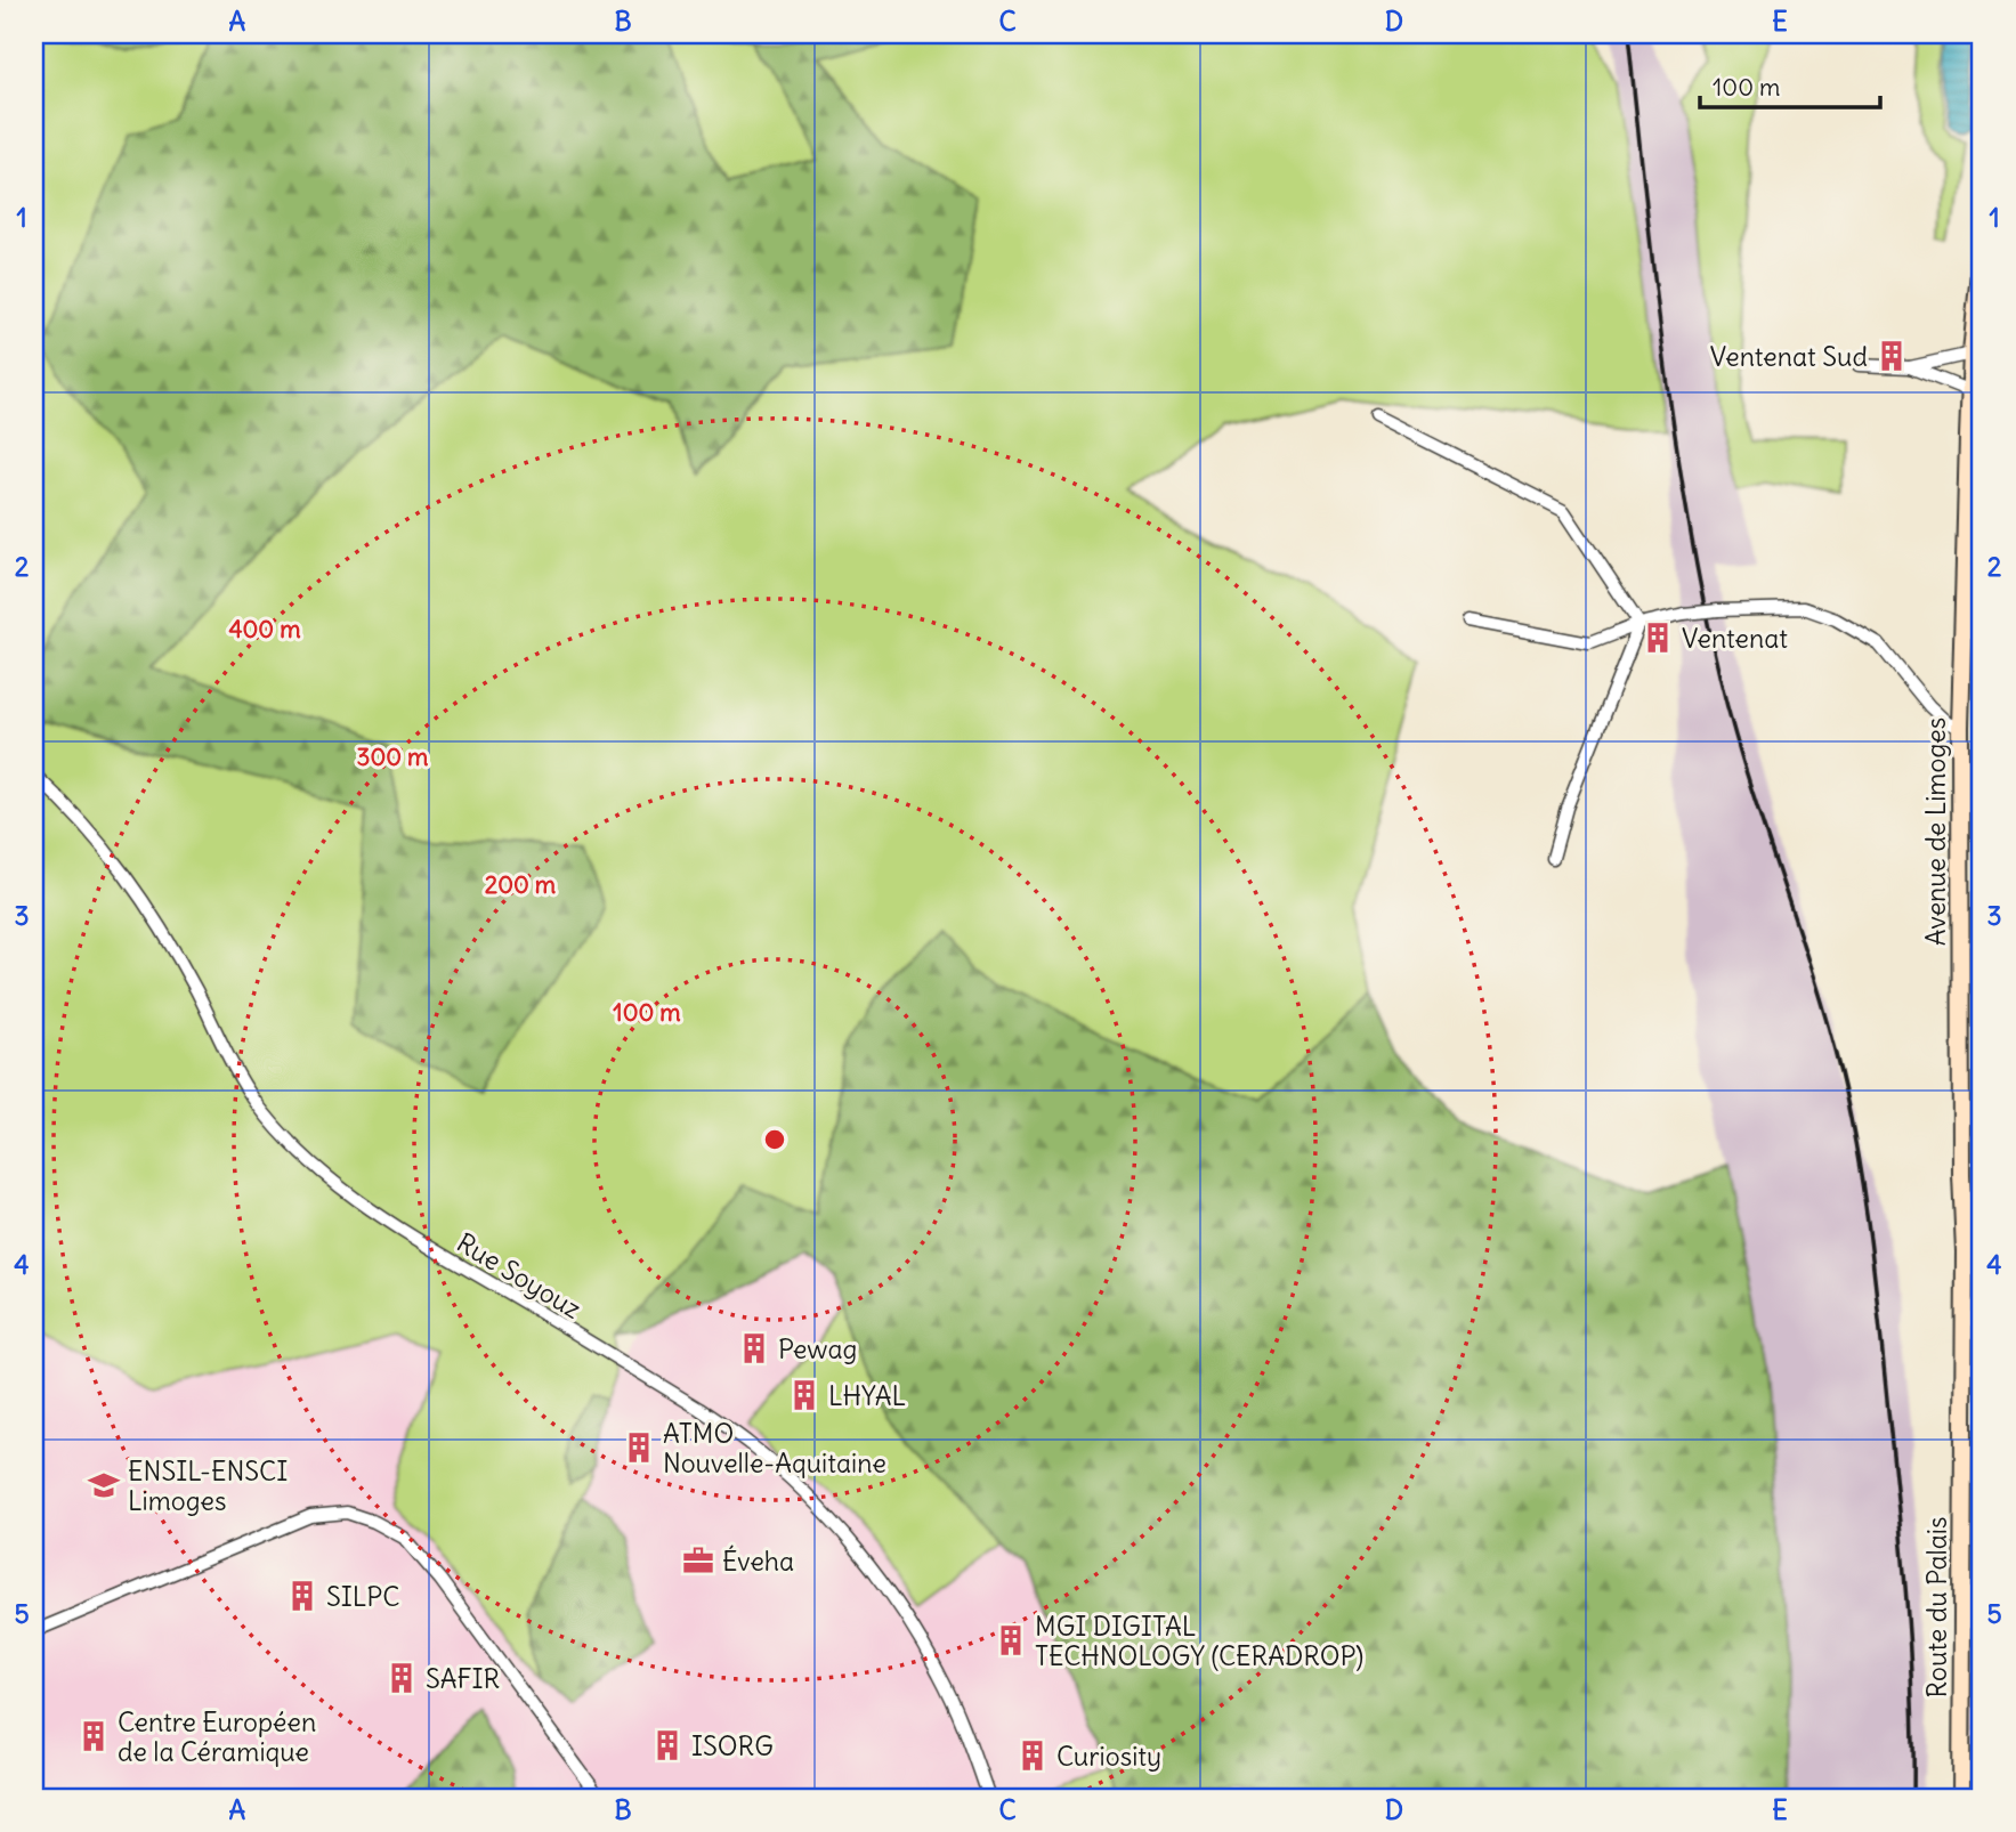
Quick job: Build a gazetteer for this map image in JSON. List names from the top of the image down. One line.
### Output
{"streets":{"main road":["Avenue de Limoges","Route du Palais"],"street":["Rue Soyouz"]},"crossings":[["Avenue de Limoges","Route du Palais"]],"places":{"building":["Ventenat Sud","Ventenat","Pewag","LHYAL","ATMO Nouvelle-Aquitaine","SILPC","MGI DIGITAL TECHNOLOGY (CERADROP)","SAFIR","Centre Européen de la Céramique","ISORG","Curiosity"],"school or university":["ENSIL-ENSCI Limoges"],"office":["Éveha"]},"scale_bar":"100 m","grid":{"columns":["A","B","C","D","E"],"rows":["1","2","3","4","5"]},"rings":["400 m","300 m","200 m","100 m"]}
